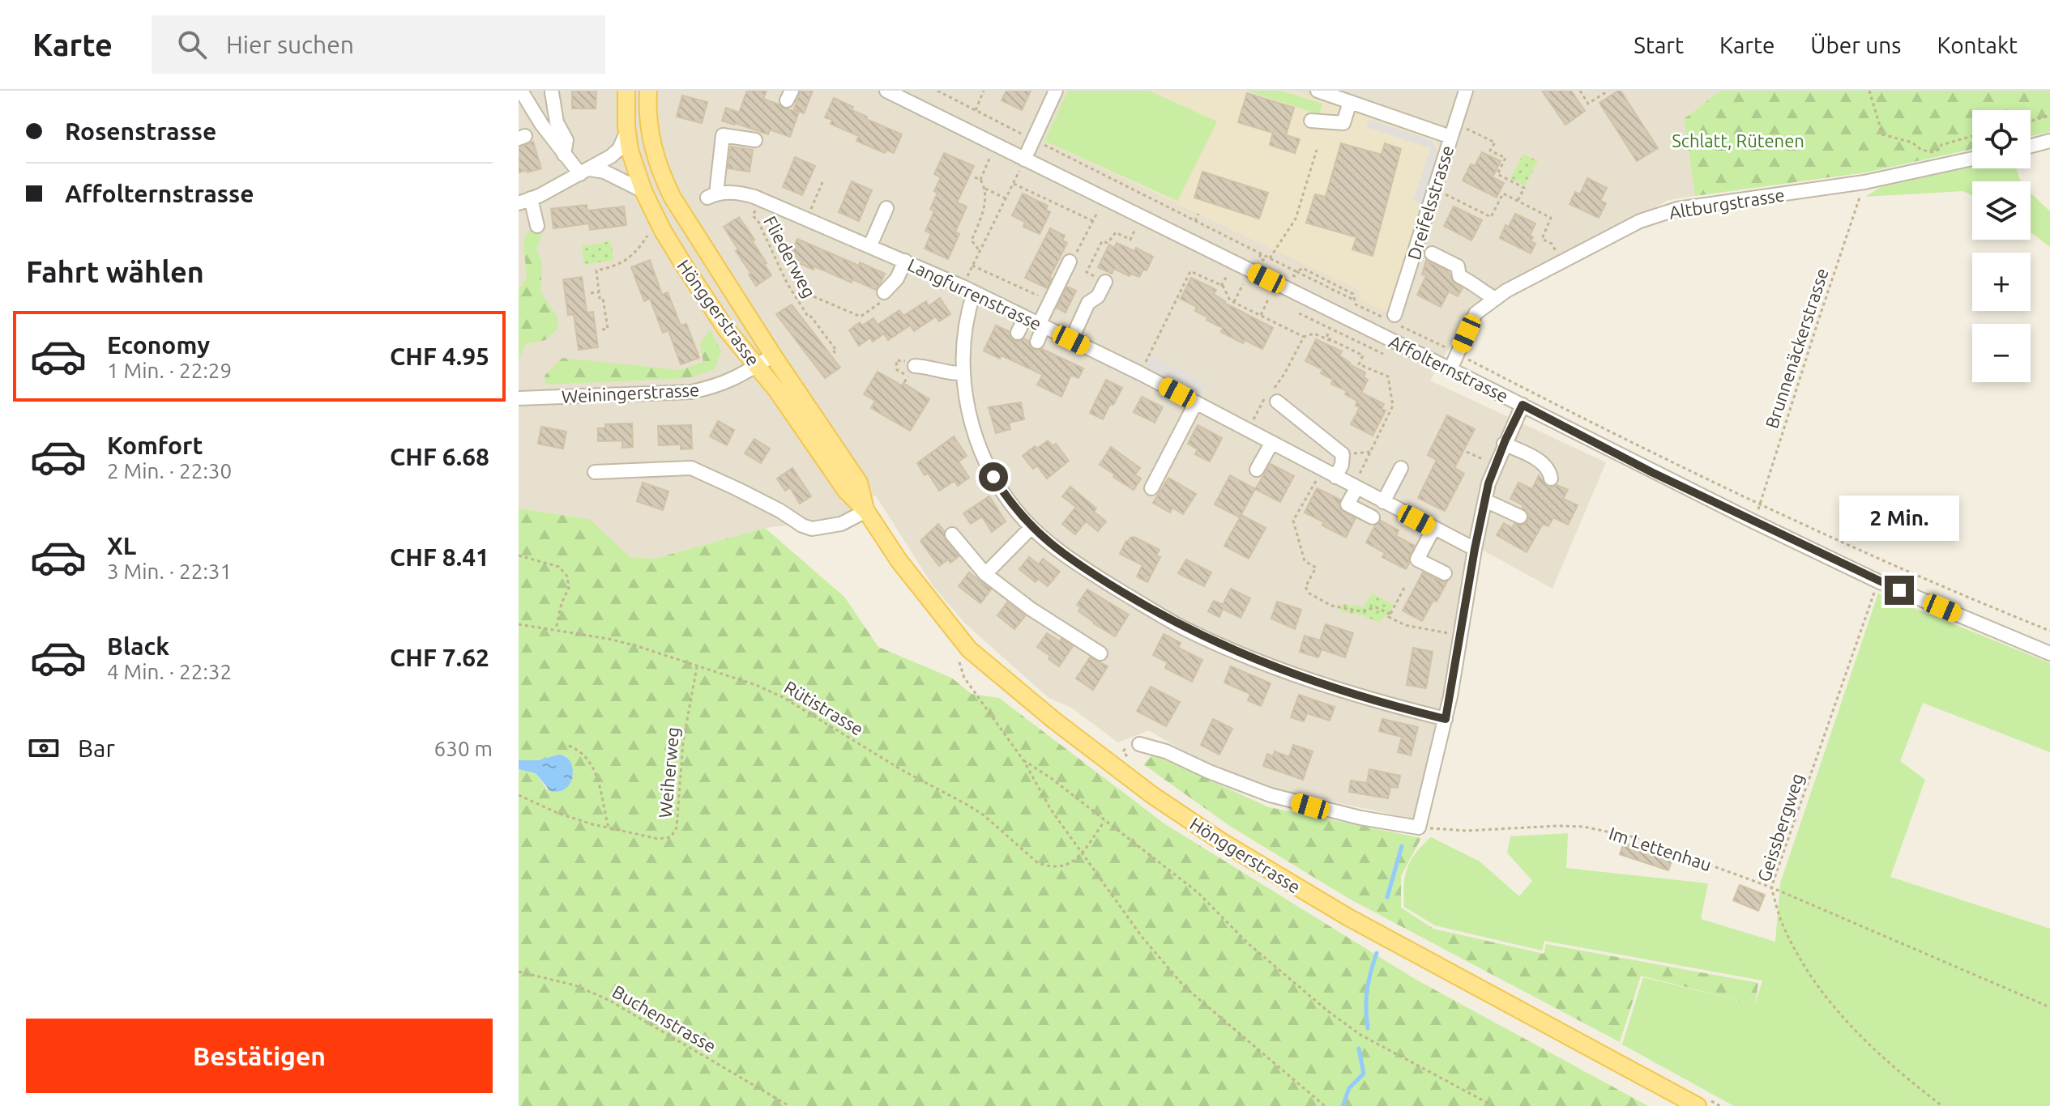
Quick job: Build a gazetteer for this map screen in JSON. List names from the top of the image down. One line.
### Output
{"streets":{"main road":["Hönggerstrasse"],"street":["Dreifelsstrasse","Altburgstrasse","Langfurrenstrasse","Affolternstrasse","Weiningerstrasse"],"path":["Fliederweg","Brunnenäckerstrasse","Rütistrasse","Weiherweg","Geissbergweg","Im Lettenhau","Buchenstrasse"]},"crossings":[["Altburgstrasse","Brunnenäckerstrasse"],["Altburgstrasse","Affolternstrasse"],["Hönggerstrasse","Weiningerstrasse"],["Brunnenäckerstrasse","Affolternstrasse"],["Affolternstrasse","Geissbergweg"],["Rütistrasse","Weiherweg"],["Geissbergweg","Im Lettenhau"]],"parks":["Schlatt, Rütenen"],"page":{"header":"Karte","search":"Hier suchen","nav":["Start","Karte","Über uns","Kontakt"],"banner":["Rosenstrasse","Affolternstrasse"],"map_buttons":["+","−"],"heading":"Fahrt wählen","list":[{"name":"Economy","note":"1 Min. · 22:29","value":"CHF 4.95"},{"name":"Komfort","note":"2 Min. · 22:30","value":"CHF 6.68"},{"name":"XL","note":"3 Min. · 22:31","value":"CHF 8.41"},{"name":"Black","note":"4 Min. · 22:32","value":"CHF 7.62"}],"bubble":"2 Min.","pay":["Bar","630 m"],"buttons":"Bestätigen"}}
